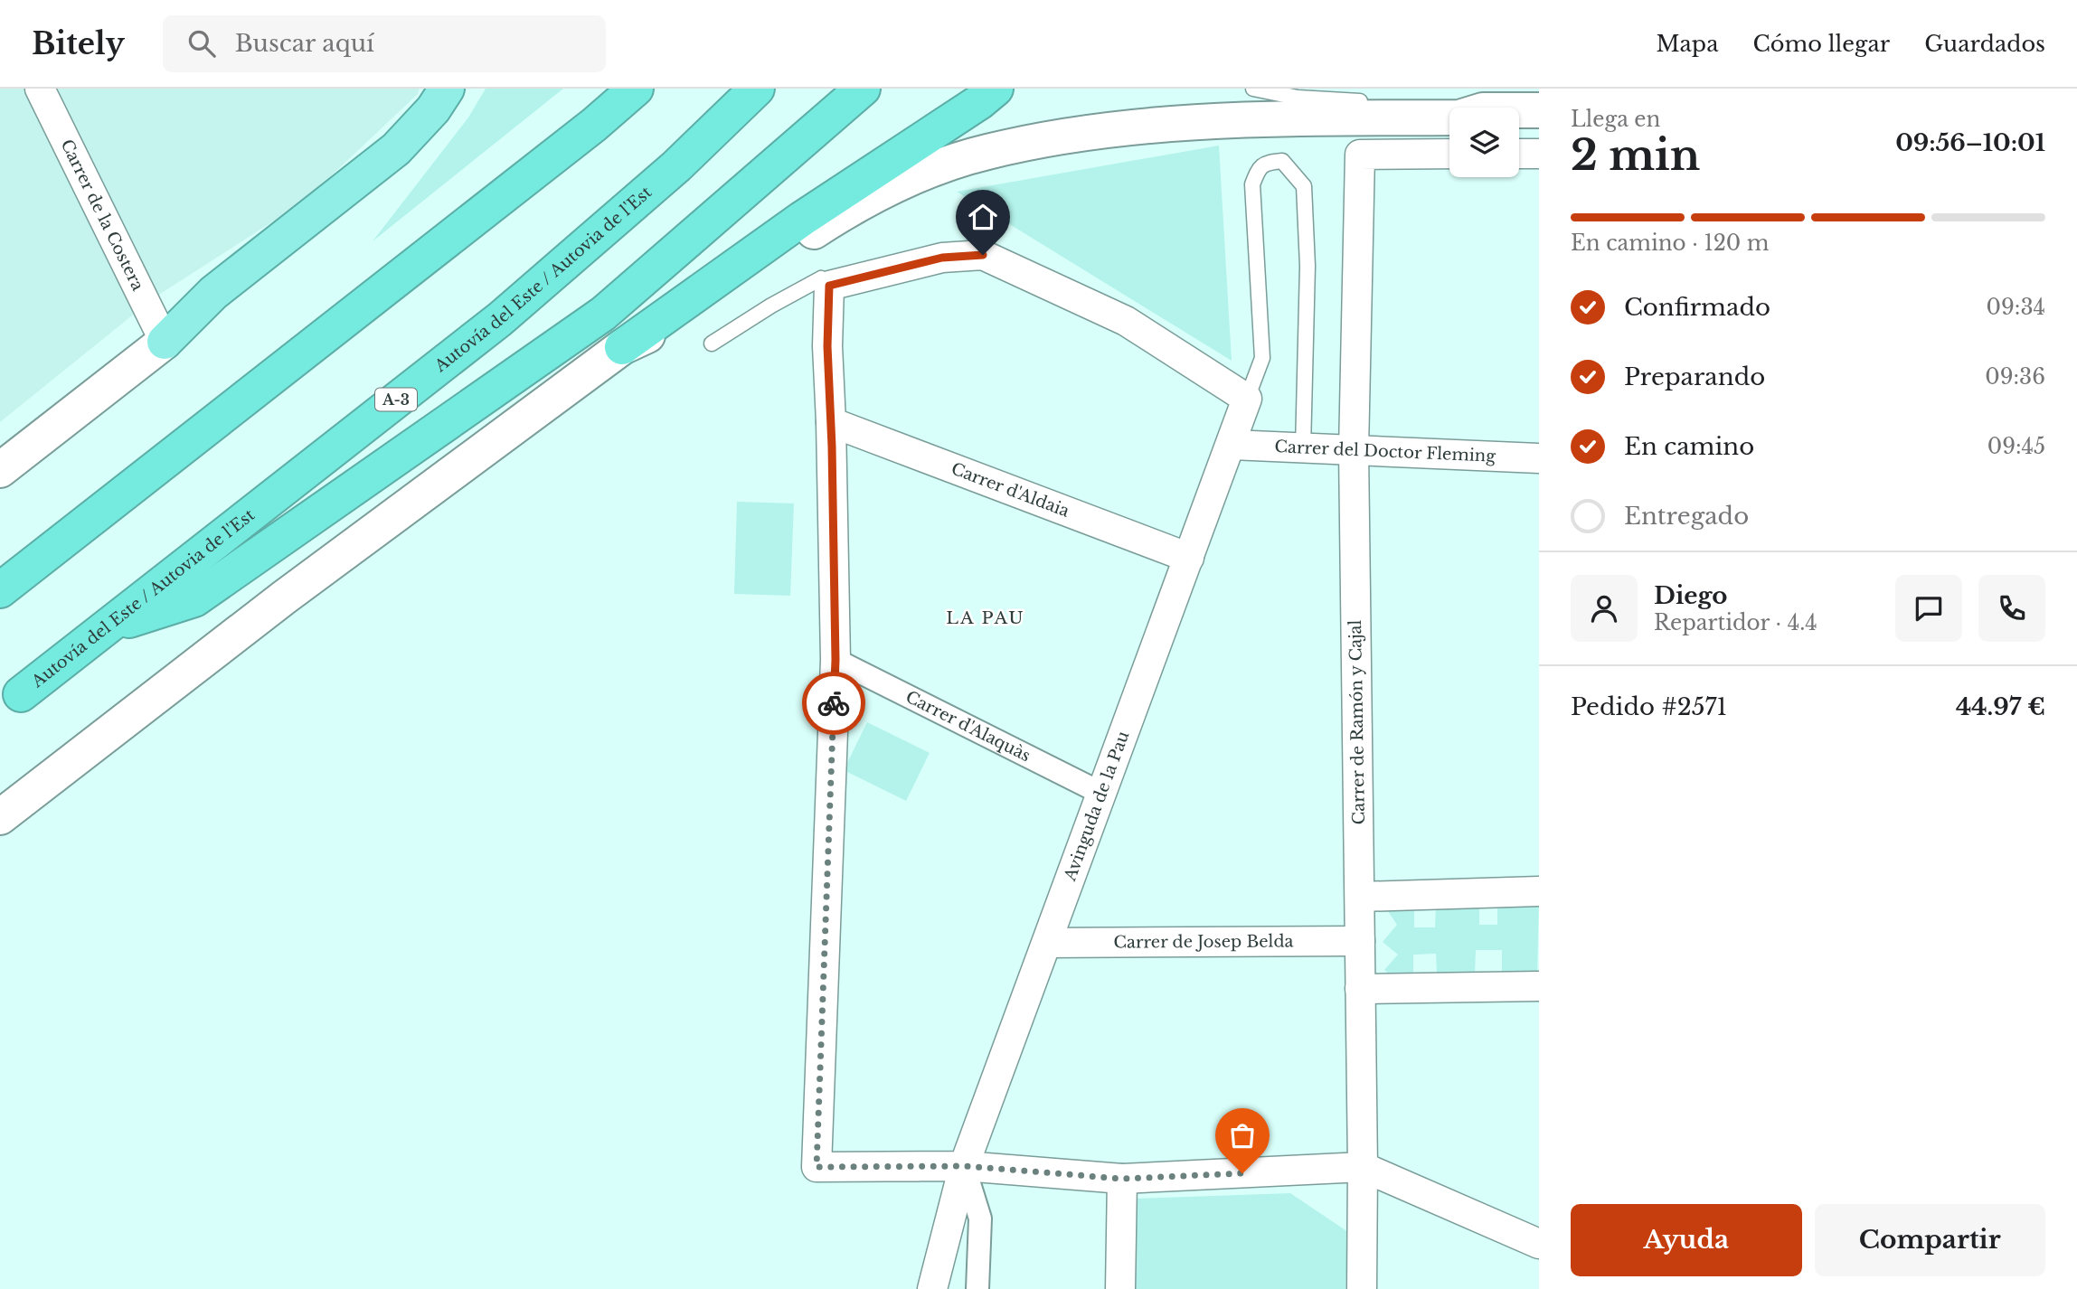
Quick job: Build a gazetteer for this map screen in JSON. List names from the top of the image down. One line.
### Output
{"streets":{"highway":["Autovía del Este / Autovia de l'Est","A-3"],"street":["Carrer de la Costera","Carrer del Doctor Fleming","Carrer d'Aldaia","Carrer de Ramón y Cajal","Carrer d'Alaquàs","Avinguda de la Pau","Carrer de Josep Belda"]},"crossings":[["Carrer del Doctor Fleming","Carrer de Ramón y Cajal"],["Carrer del Doctor Fleming","Avinguda de la Pau"],["Carrer d'Aldaia","Avinguda de la Pau"],["Carrer de Ramón y Cajal","Carrer de Josep Belda"],["Carrer d'Alaquàs","Avinguda de la Pau"],["Avinguda de la Pau","Carrer de Josep Belda"]],"districts":["LA PAU"],"page":{"header":"Bitely","search":"Buscar aquí","nav":["Mapa","Cómo llegar","Guardados"],"heading":["2 min","Llega en","09:56–10:01"],"panel":["Diego","Repartidor · 4.4","Pedido #2571","44.97 €"],"bar":"En camino · 120 m","list":[["Confirmado","09:34"],["Preparando","09:36"],["En camino","09:45"],"Entregado"],"buttons":["Ayuda","Compartir"]}}
